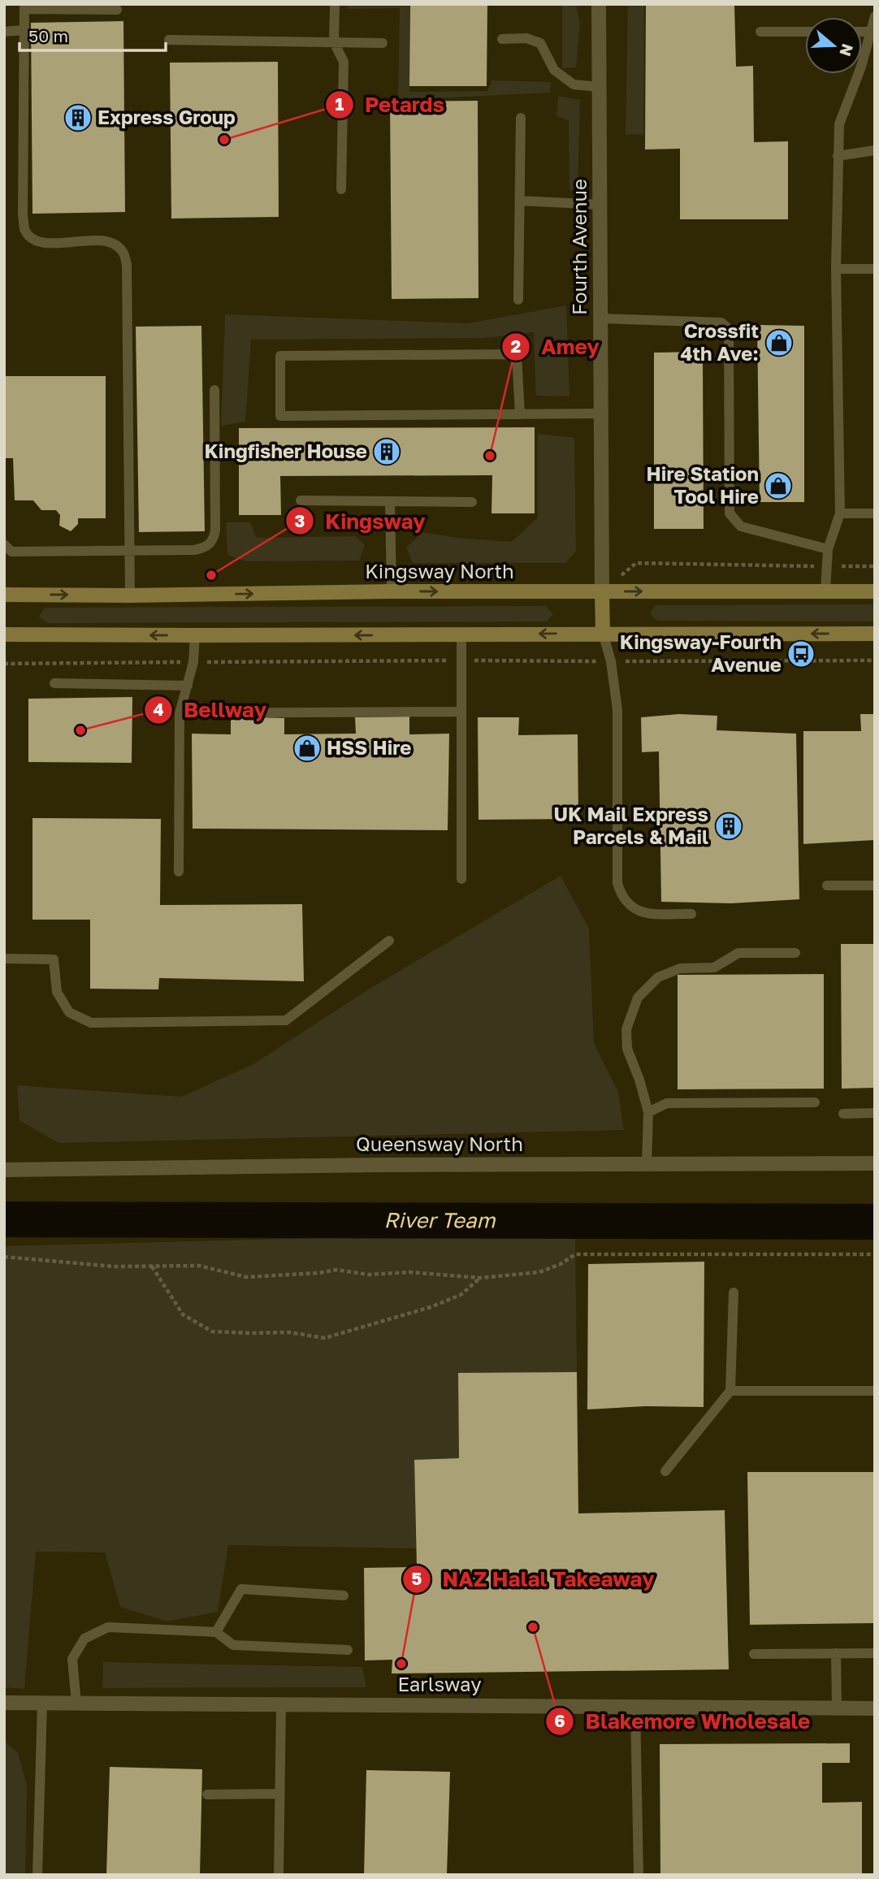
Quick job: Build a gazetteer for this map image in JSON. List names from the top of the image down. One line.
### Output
{"streets":{"street":["Fourth Avenue","Kingsway North","Queensway North","Earlsway"]},"crossings":[["Fourth Avenue","Kingsway North"]],"water":["River Team"],"places":{"building":["Express Group","Kingfisher House","UK Mail Express Parcels & Mail"],"other":["Petards","Amey","Kingsway","Bellway","Blakemore Wholesale","NAZ Halal Takeaway"],"shop":["Crossfit 4th Ave:","Hire Station Tool Hire","HSS Hire"],"bus stop":["Kingsway-Fourth Avenue"]},"scale_bar":"50 m","north":"right"}
